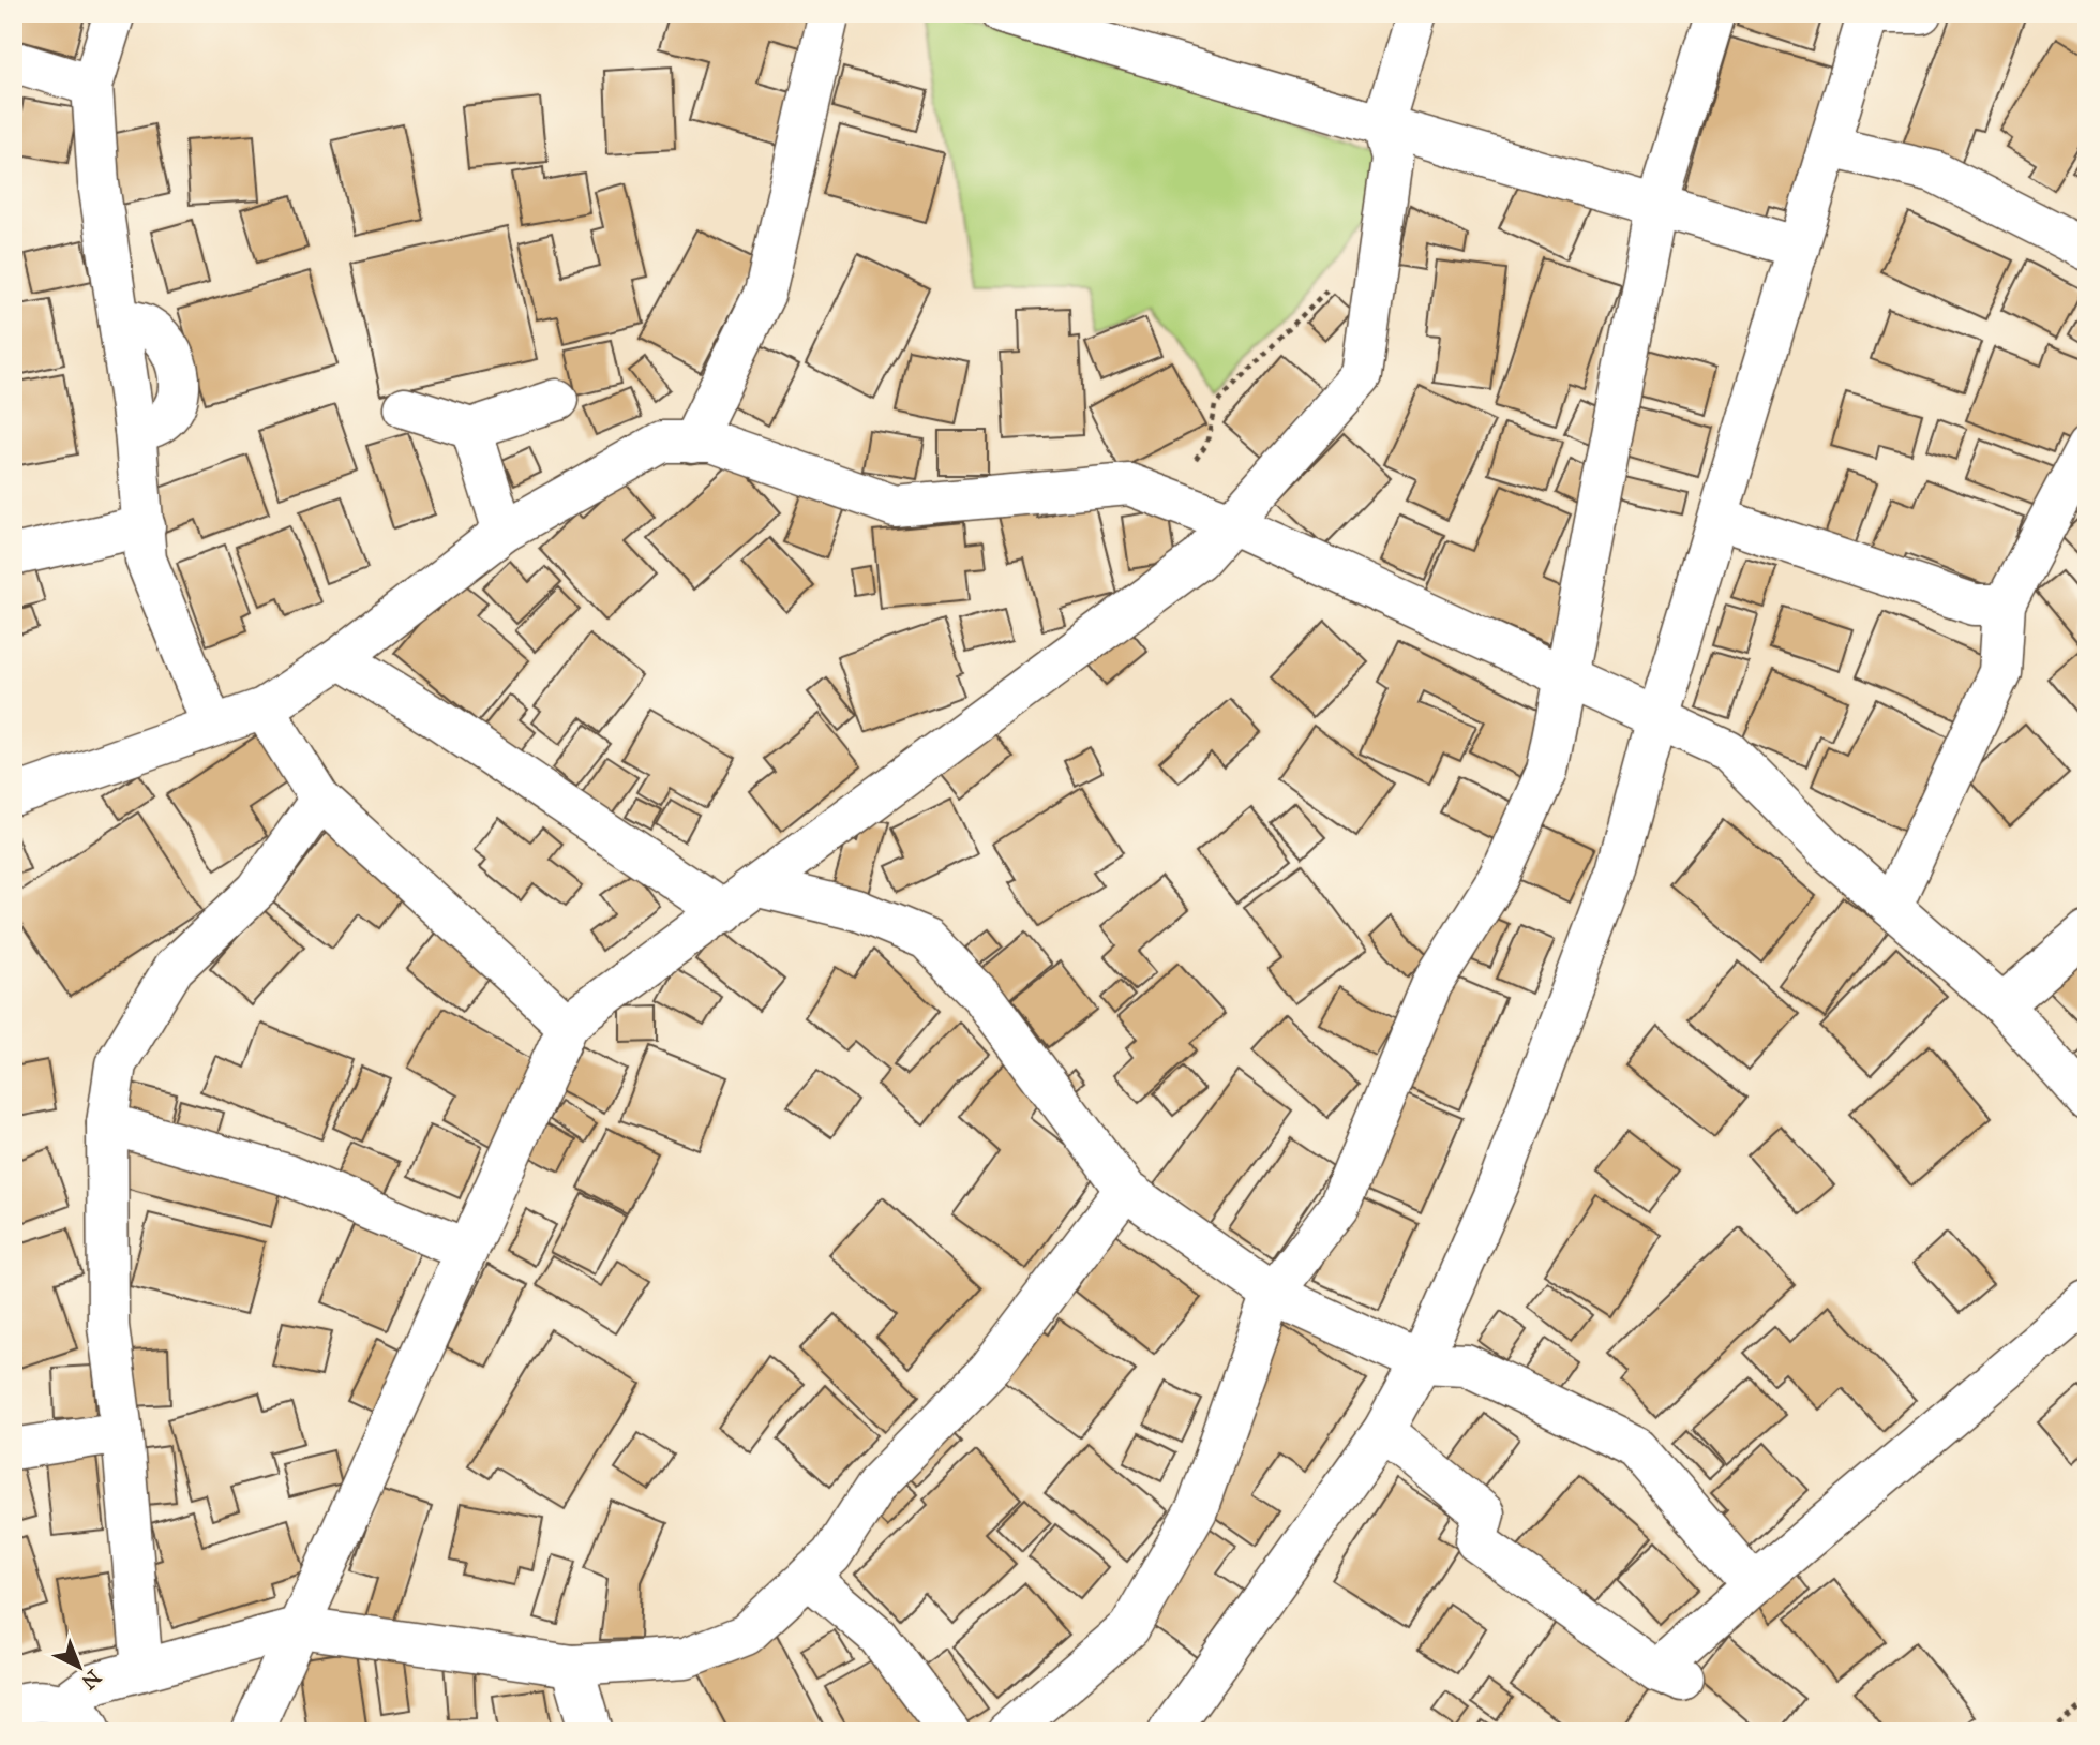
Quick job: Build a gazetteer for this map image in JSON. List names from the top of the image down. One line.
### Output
{"north":"bottom right"}
